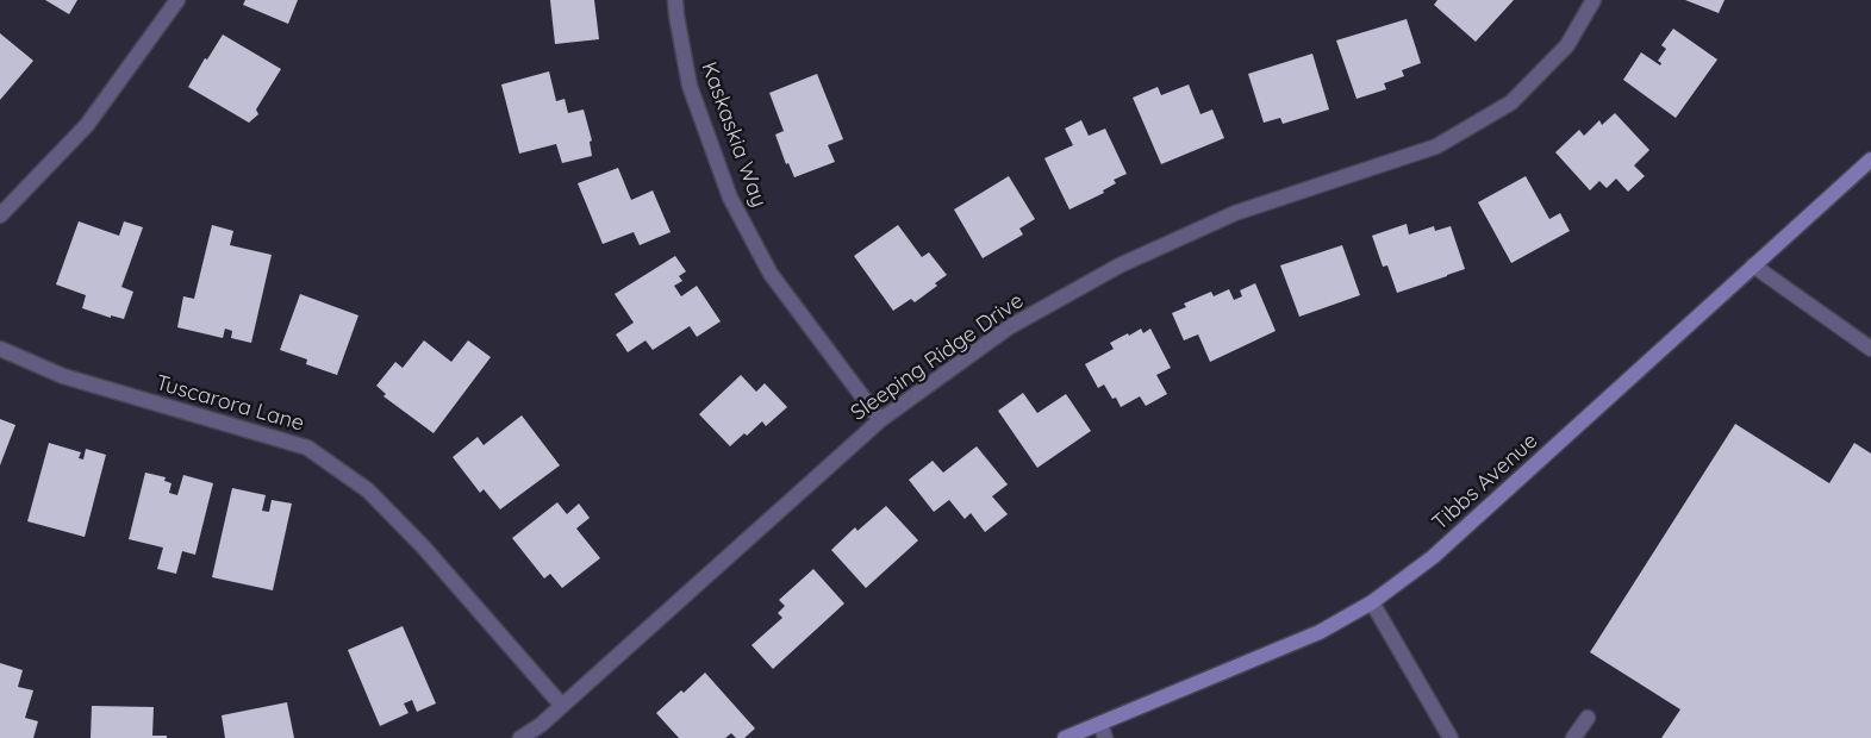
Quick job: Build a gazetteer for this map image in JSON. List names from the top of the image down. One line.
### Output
{"streets":{"street":["Kaskaskia Way","Sleeping Ridge Drive","Tuscarora Lane","Tibbs Avenue"]},"crossings":[["Kaskaskia Way","Sleeping Ridge Drive"],["Sleeping Ridge Drive","Tuscarora Lane"]]}
